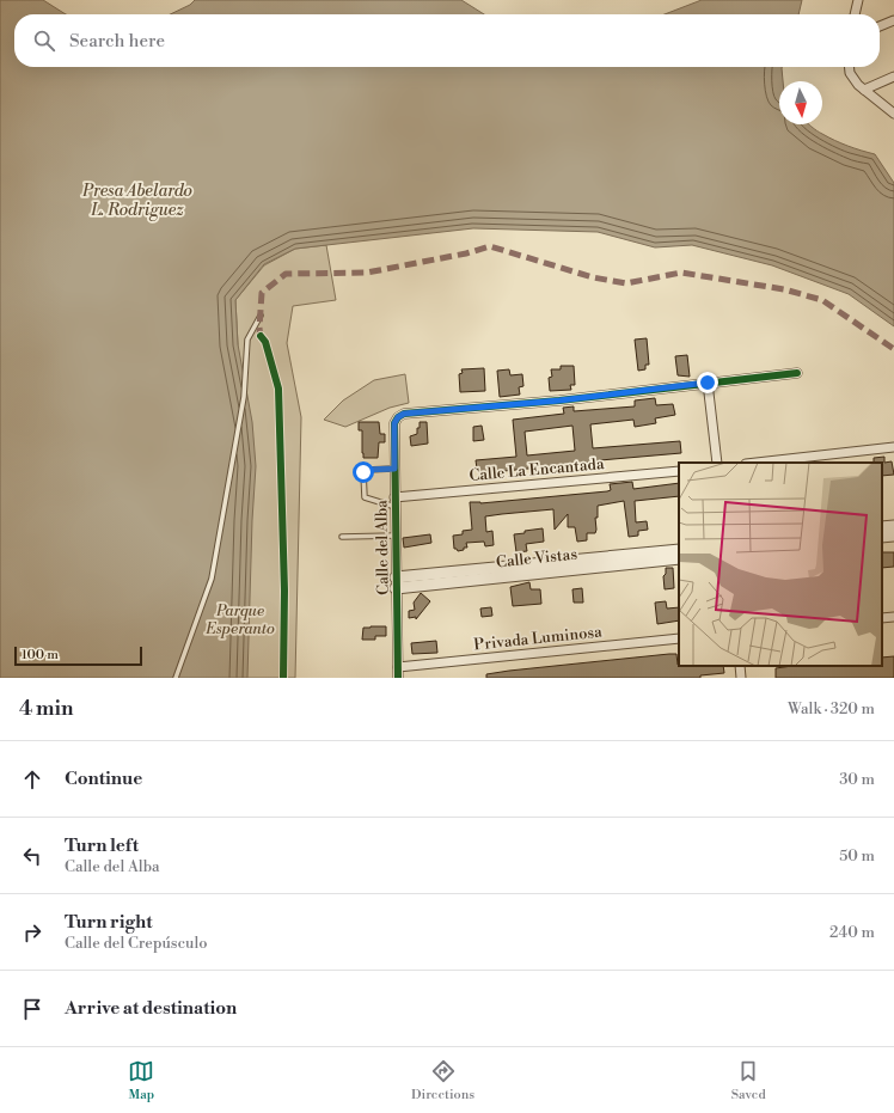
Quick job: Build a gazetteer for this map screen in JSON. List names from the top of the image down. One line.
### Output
{"streets":{"street":["Calle La Encantada","Calle del Alba","Calle Vistas","Privada Luminosa"]},"crossings":[["Calle La Encantada","Calle del Alba"],["Calle del Alba","Calle Vistas"],["Calle del Alba","Privada Luminosa"]],"water":["Presa Abelardo L. Rodriguez"],"parks":["Parque Esperanto"],"scale_bar":"100 m","north":"bottom","page":{"search":"Search here","scale":"100 m","heading":["4 min","Walk · 320 m"],"list":[["Continue","30 m"],["Turn left","Calle del Alba","50 m"],["Turn right","Calle del Crepúsculo","240 m"],"Arrive at destination"],"nav":["Map","Directions","Saved"]}}
